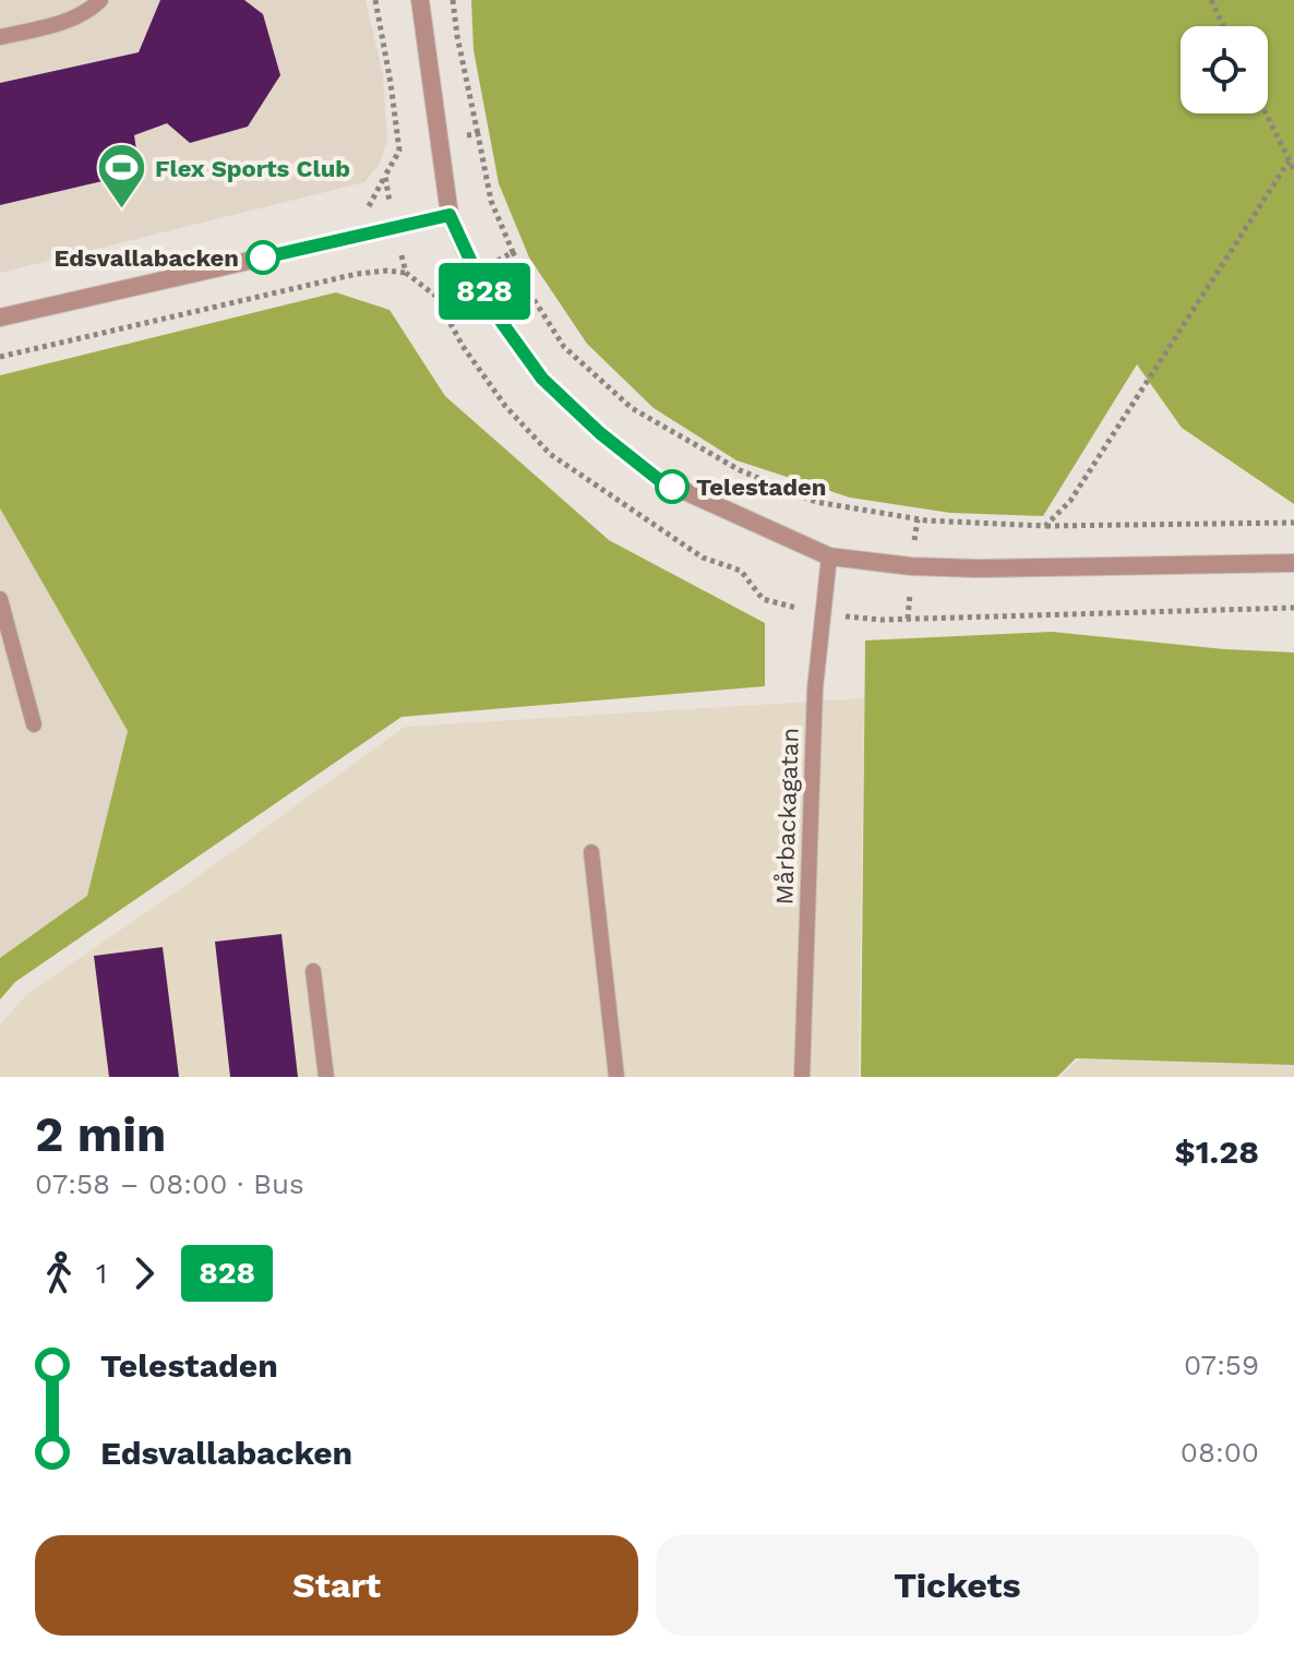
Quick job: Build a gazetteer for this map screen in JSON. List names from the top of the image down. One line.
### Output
{"streets":{"lane":["Mårbackagatan"]},"places":{"sports":["Flex Sports Club"],"other":["Edsvallabacken","Telestaden"]},"lines":["bus line 828"],"page":{"on_map":"828","heading":["2 min","07:58 – 08:00 · Bus","$1.28"],"legs":["1","828"],"list":[{"name":"Telestaden","value":"07:59"},{"name":"Edsvallabacken","value":"08:00"}],"buttons":["Start","Tickets"]}}
